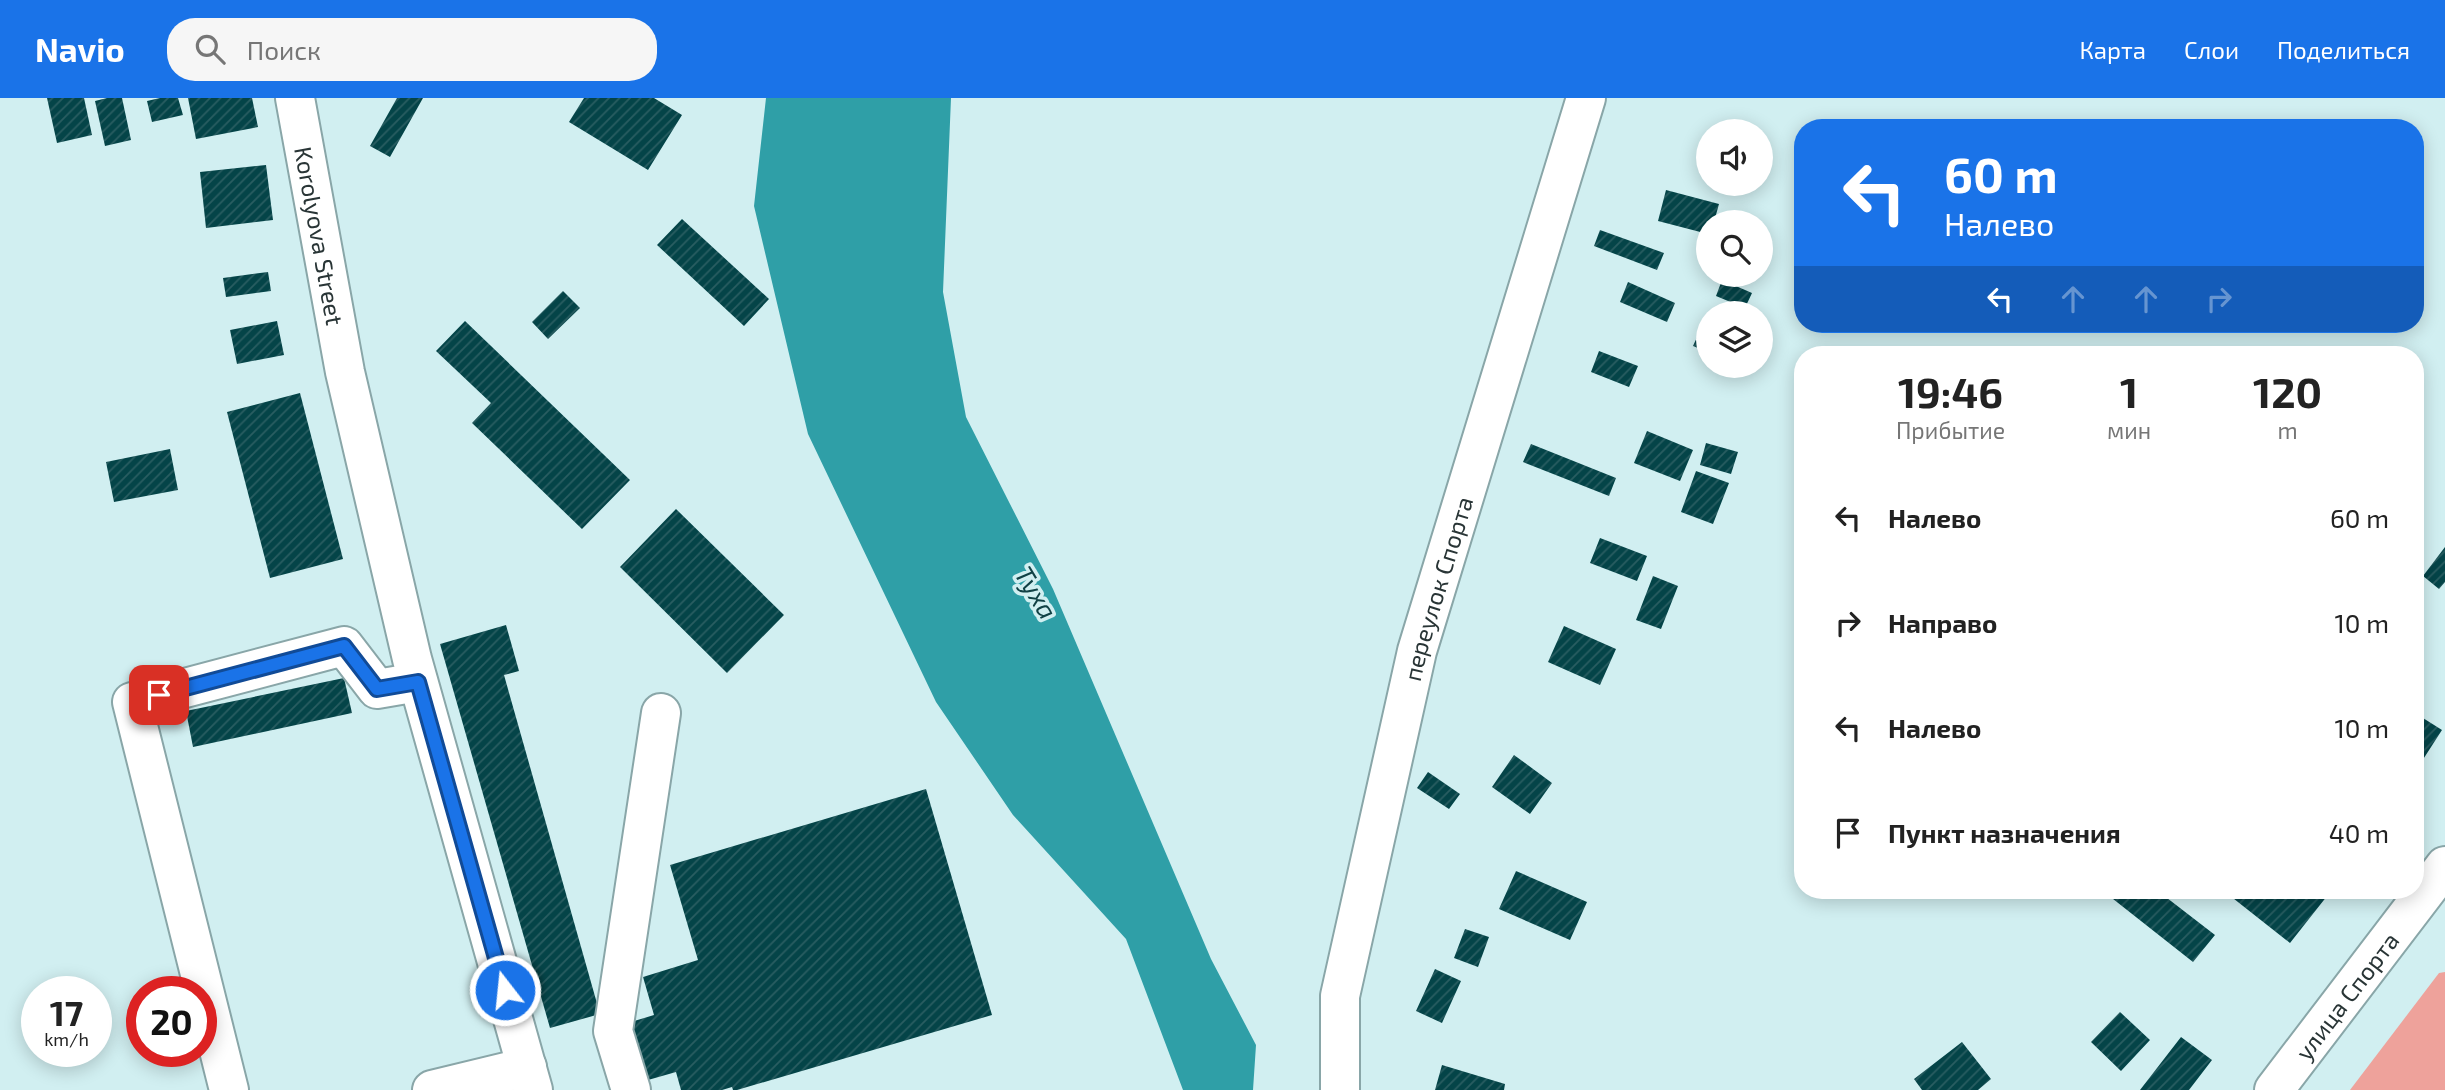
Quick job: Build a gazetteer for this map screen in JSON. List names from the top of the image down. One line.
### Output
{"streets":{"street":["Korolyova Street","переулок Спорта","улица Спорта"]},"water":["Туха"],"page":{"header":"Navio","search":"Поиск","nav":["Карта","Слои","Поделиться"],"turn":["60 m","Налево"],"eta":["19:46","Прибытие","1","мин","120","m"],"list":[{"name":"Налево","value":"60 m"},{"name":"Направо","value":"10 m"},{"name":"Налево","value":"10 m"},{"name":"Пункт назначения","value":"40 m"}],"speed":"17 km/h","limit":"20"}}
